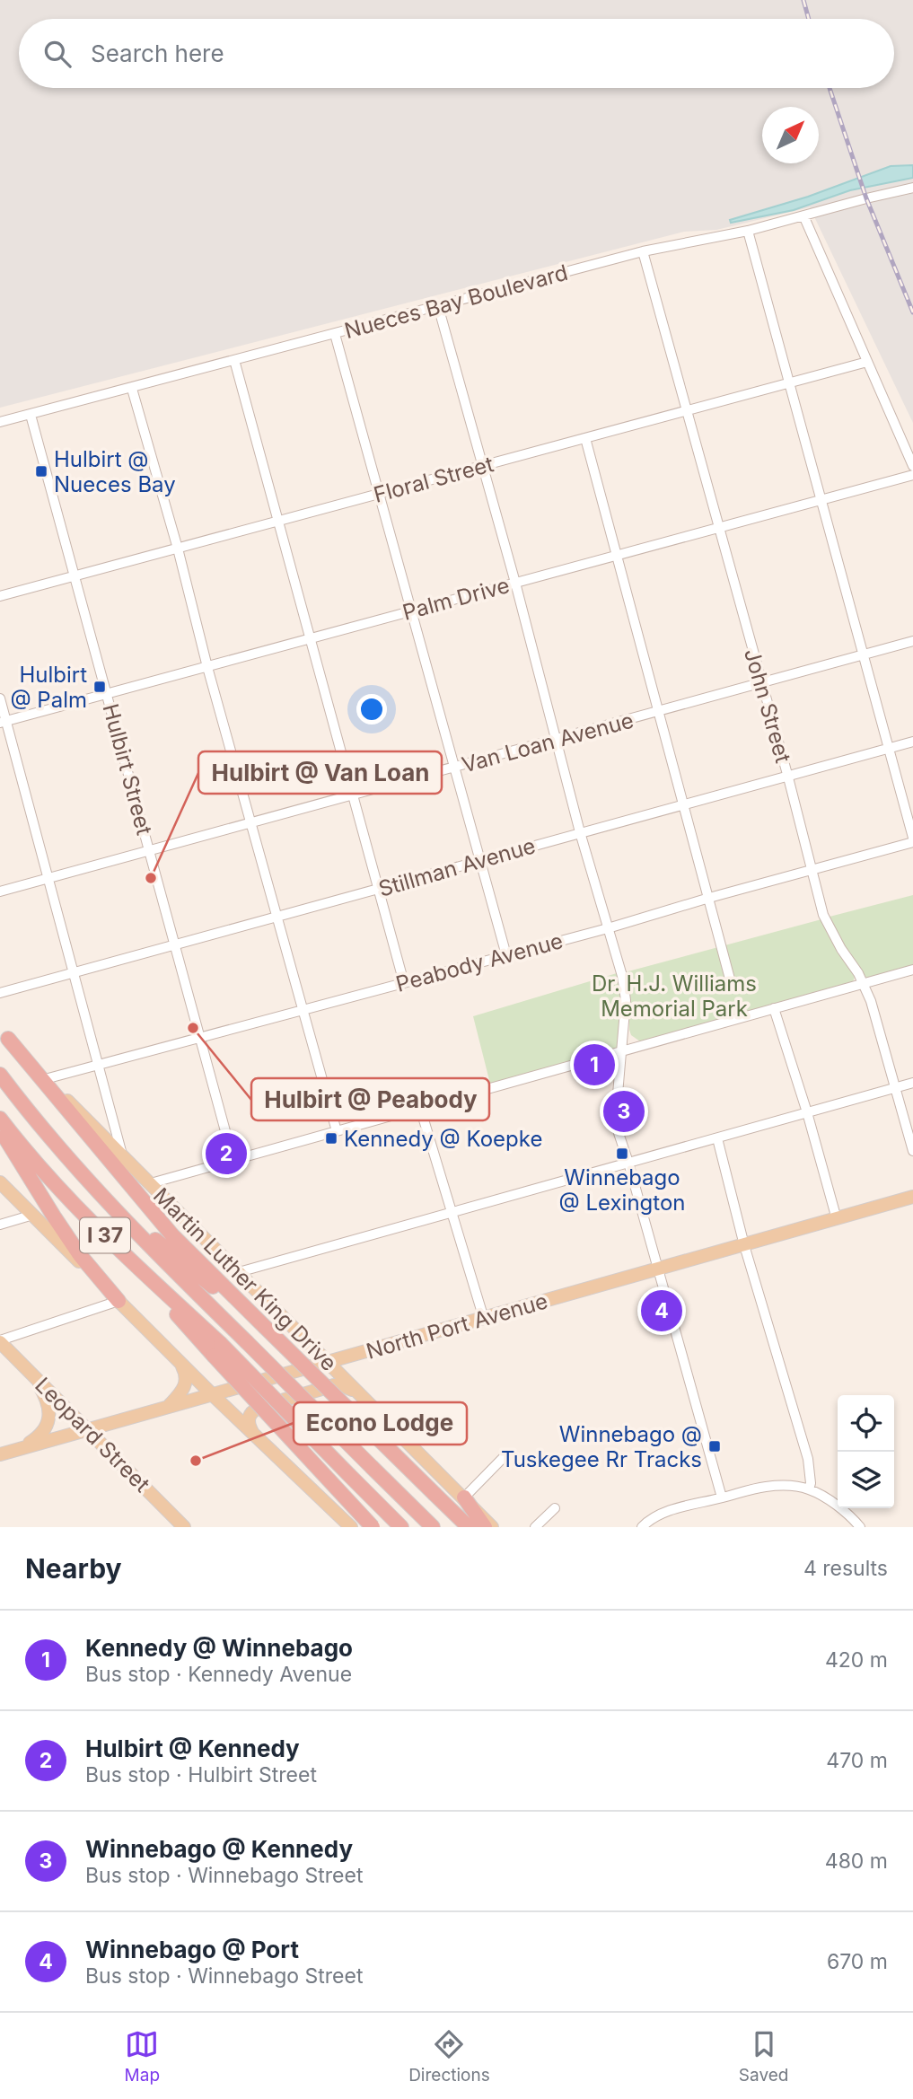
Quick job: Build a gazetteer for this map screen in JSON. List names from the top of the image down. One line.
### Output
{"streets":{"highway":["I 37"],"main road":["Martin Luther King Drive","North Port Avenue","Leopard Street"],"street":["Nueces Bay Boulevard","Floral Street","Palm Drive","John Street","Van Loan Avenue","Hulbirt Street","Stillman Avenue","Peabody Avenue"]},"crossings":[["Nueces Bay Boulevard","John Street"],["Nueces Bay Boulevard","Hulbirt Street"],["Floral Street","John Street"],["Floral Street","Hulbirt Street"],["Palm Drive","John Street"],["Palm Drive","Hulbirt Street"],["John Street","Van Loan Avenue"],["John Street","Stillman Avenue"],["John Street","Peabody Avenue"],["Van Loan Avenue","Hulbirt Street"],["Hulbirt Street","Stillman Avenue"],["Hulbirt Street","Peabody Avenue"],["Peabody Avenue","Martin Luther King Drive"],["Martin Luther King Drive","North Port Avenue"],["North Port Avenue","Leopard Street"]],"parks":["Dr. H.J. Williams Memorial Park"],"places":{"transit":["Hulbirt @ Nueces Bay","Hulbirt @ Palm","Kennedy @ Koepke","Winnebago @ Lexington","Winnebago @ Tuskegee Rr Tracks"],"other":["Hulbirt @ Van Loan","Hulbirt @ Peabody","Econo Lodge"]},"north":"top right","page":{"search":"Search here","pins":["1","3","2","4"],"heading":["Nearby","4 results"],"list":[{"mark":"1","name":"Kennedy @ Winnebago","note":"Bus stop · Kennedy Avenue","value":"420 m"},{"mark":"2","name":"Hulbirt @ Kennedy","note":"Bus stop · Hulbirt Street","value":"470 m"},{"mark":"3","name":"Winnebago @ Kennedy","note":"Bus stop · Winnebago Street","value":"480 m"},{"mark":"4","name":"Winnebago @ Port","note":"Bus stop · Winnebago Street","value":"670 m"}],"nav":["Map","Directions","Saved"]}}
